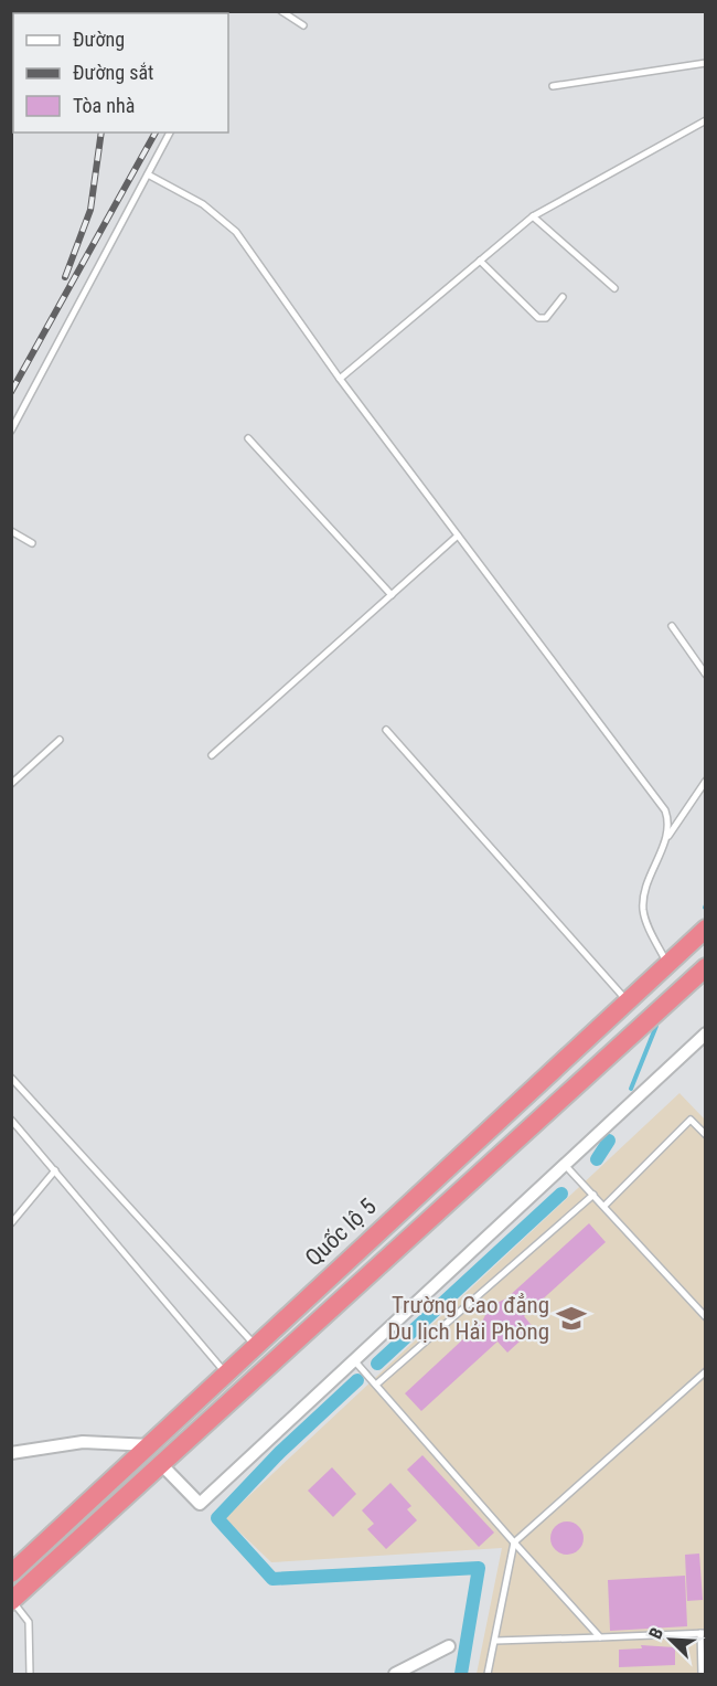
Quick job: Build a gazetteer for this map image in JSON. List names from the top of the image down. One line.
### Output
{"streets":{"highway":["Quốc lộ 5"]},"places":{"school or university":["Trường Cao đẳng Du lịch Hải Phòng"]},"legend":["Đường","Đường sắt","Tòa nhà"],"north":"top left"}
